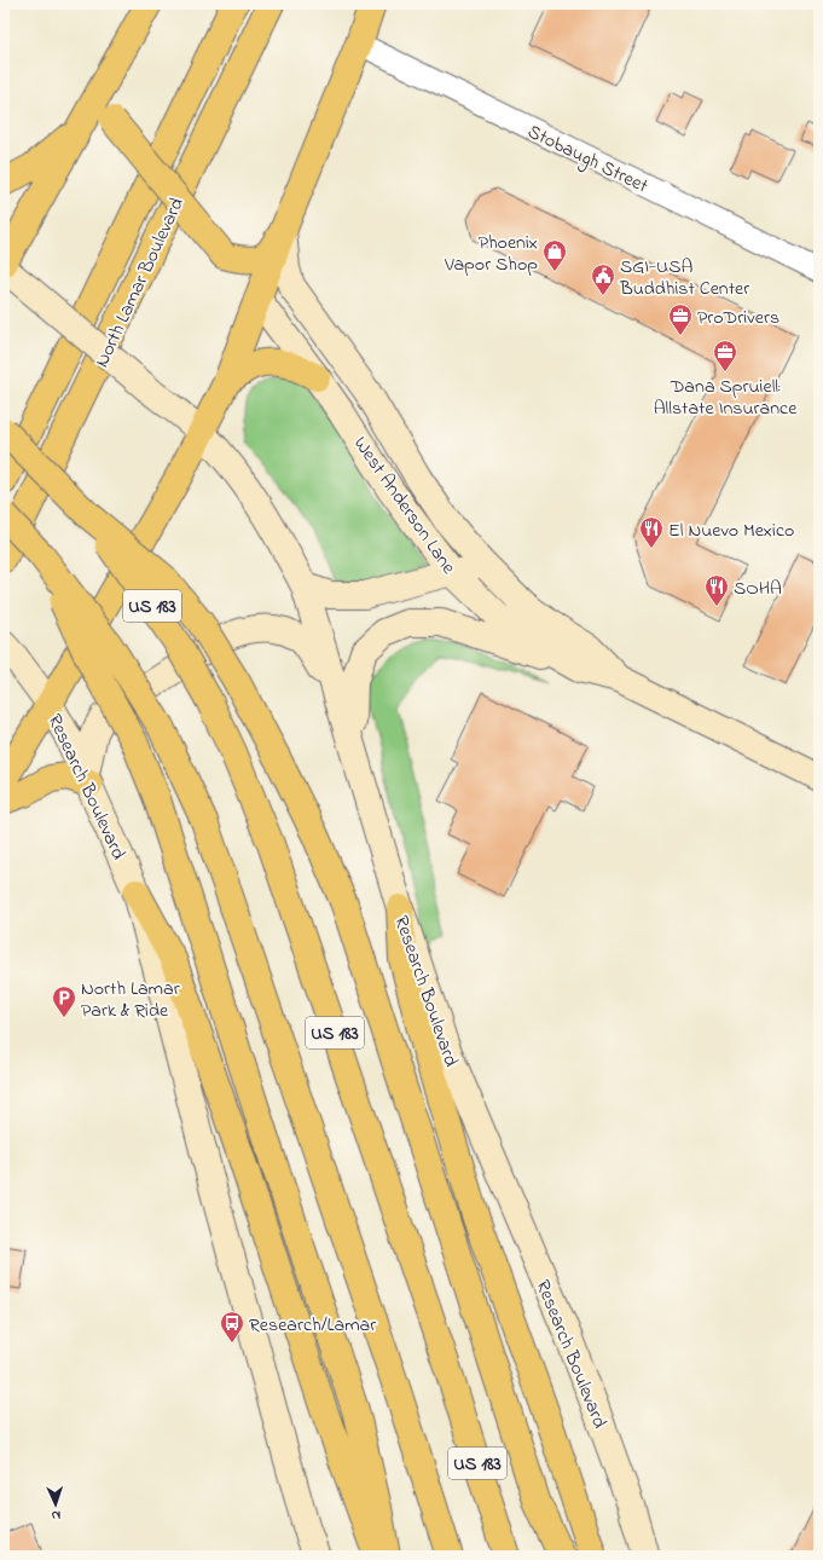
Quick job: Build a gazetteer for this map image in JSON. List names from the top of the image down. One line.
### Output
{"streets":{"main road":["North Lamar Boulevard","West Anderson Lane","US 183","Research Boulevard"],"street":["Stobaugh Street"]},"places":{"shop":["Phoenix Vapor Shop"],"public building":["SGI-USA Buddhist Center"],"office":["ProDrivers","Dana Spruiell: Allstate Insurance"],"restaurant":["El Nuevo Mexico","SOHA"],"parking":["North Lamar Park & Ride"],"bus stop":["Research/Lamar"]},"north":"bottom"}
